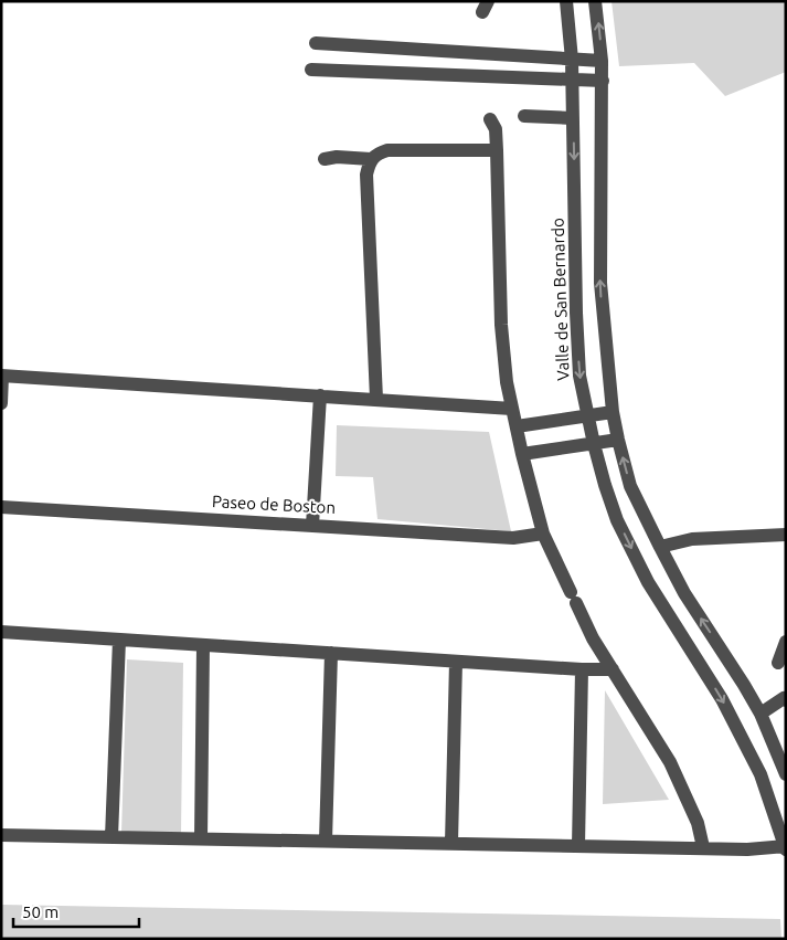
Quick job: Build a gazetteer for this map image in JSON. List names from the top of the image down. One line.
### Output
{"streets":{"street":["Valle de San Bernardo","Paseo de Boston"]},"scale_bar":"50 m"}
